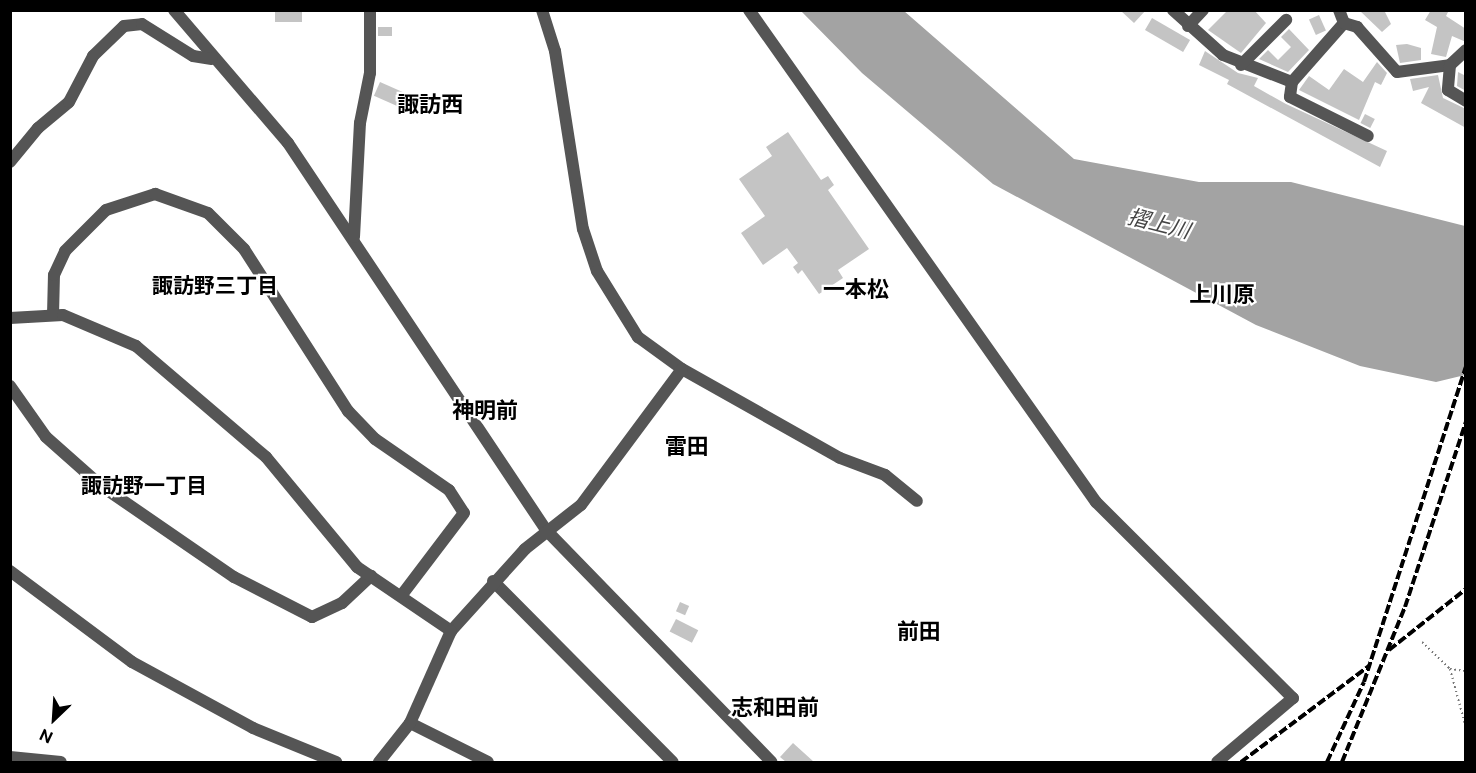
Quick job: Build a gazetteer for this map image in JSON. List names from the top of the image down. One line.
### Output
{"districts":["諏訪西","諏訪野三丁目","一本松","上川原","神明前","雷田","諏訪野一丁目","前田","志和田前"],"water":["摺上川"],"north":"bottom left"}
